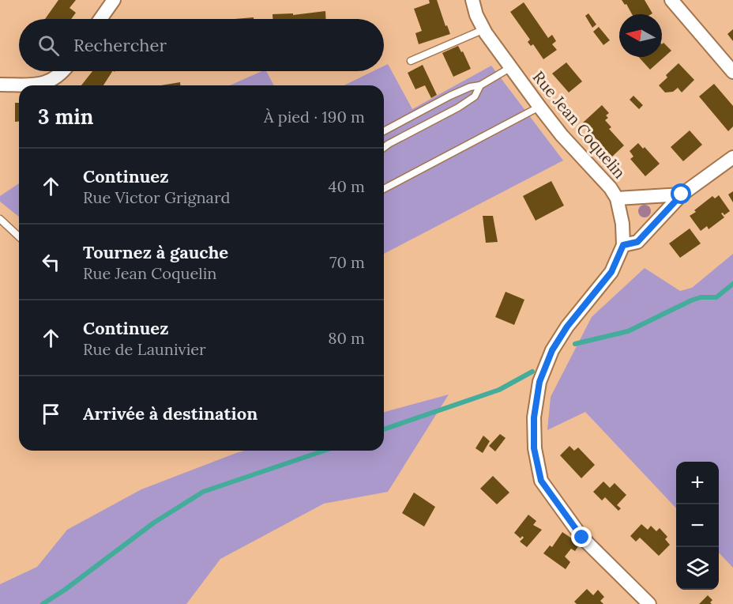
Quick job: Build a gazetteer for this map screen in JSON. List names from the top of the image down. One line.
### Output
{"streets":{"street":["Rue Jean Coquelin"]},"north":"left","page":{"search":"Rechercher","heading":["3 min","À pied · 190 m"],"list":[["Continuez","Rue Victor Grignard","40 m"],["Tournez à gauche","Rue Jean Coquelin","70 m"],["Continuez","Rue de Launivier","80 m"],"Arrivée à destination"],"map_buttons":["+","−"]}}
